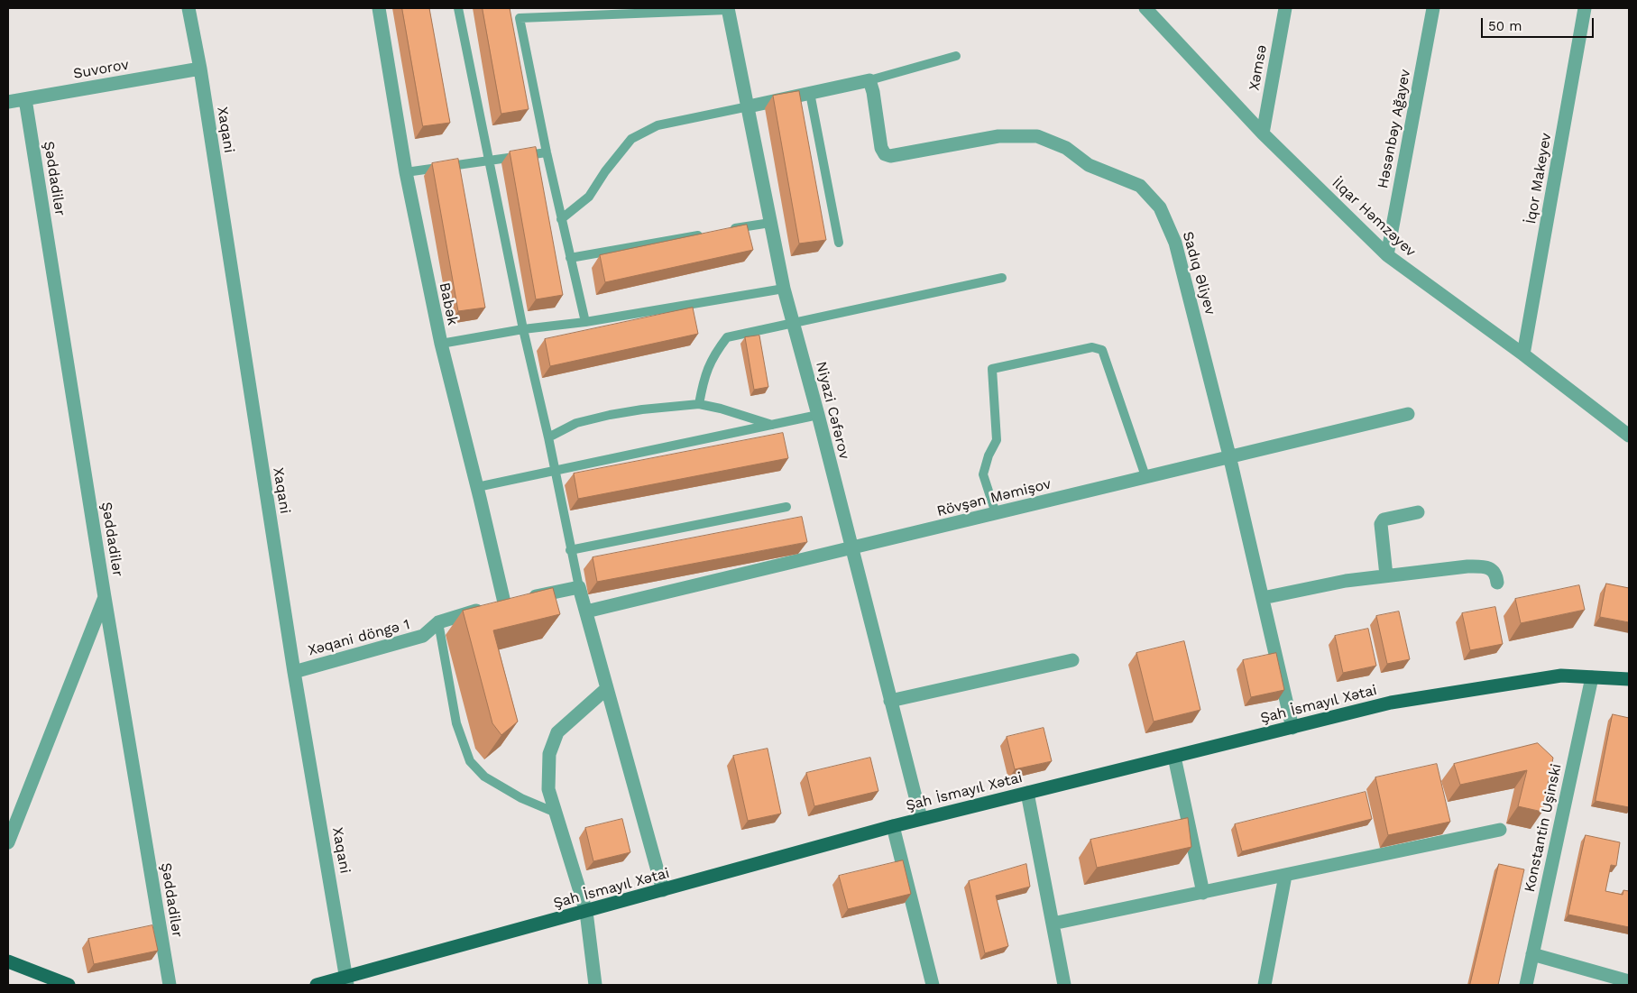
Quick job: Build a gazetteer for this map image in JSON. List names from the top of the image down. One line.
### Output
{"streets":{"main road":["Şah İsmayıl Xətai"],"street":["Xəmsə","Suvorov","Həsənbəy Ağayev","Xaqani","Şəddadilər","İqor Makeyev","İlqar Həmzəyev","Sadıq Əliyev","Babək","Niyazi Cəfərov","Rövşən Məmişov","Xəqani döngə 1","Konstantin Uşinski"]},"crossings":[["Xəmsə","İlqar Həmzəyev"],["Suvorov","Xaqani"],["Suvorov","Şəddadilər"],["Həsənbəy Ağayev","İlqar Həmzəyev"],["Xaqani","Xəqani döngə 1"],["Xaqani","Şah İsmayıl Xətai"],["İqor Makeyev","İlqar Həmzəyev"],["Sadıq Əliyev","Rövşən Məmişov"],["Sadıq Əliyev","Şah İsmayıl Xətai"],["Babək","Xəqani döngə 1"],["Niyazi Cəfərov","Rövşən Məmişov"],["Niyazi Cəfərov","Şah İsmayıl Xətai"],["Şah İsmayıl Xətai","Konstantin Uşinski"]],"scale_bar":"50 m"}
